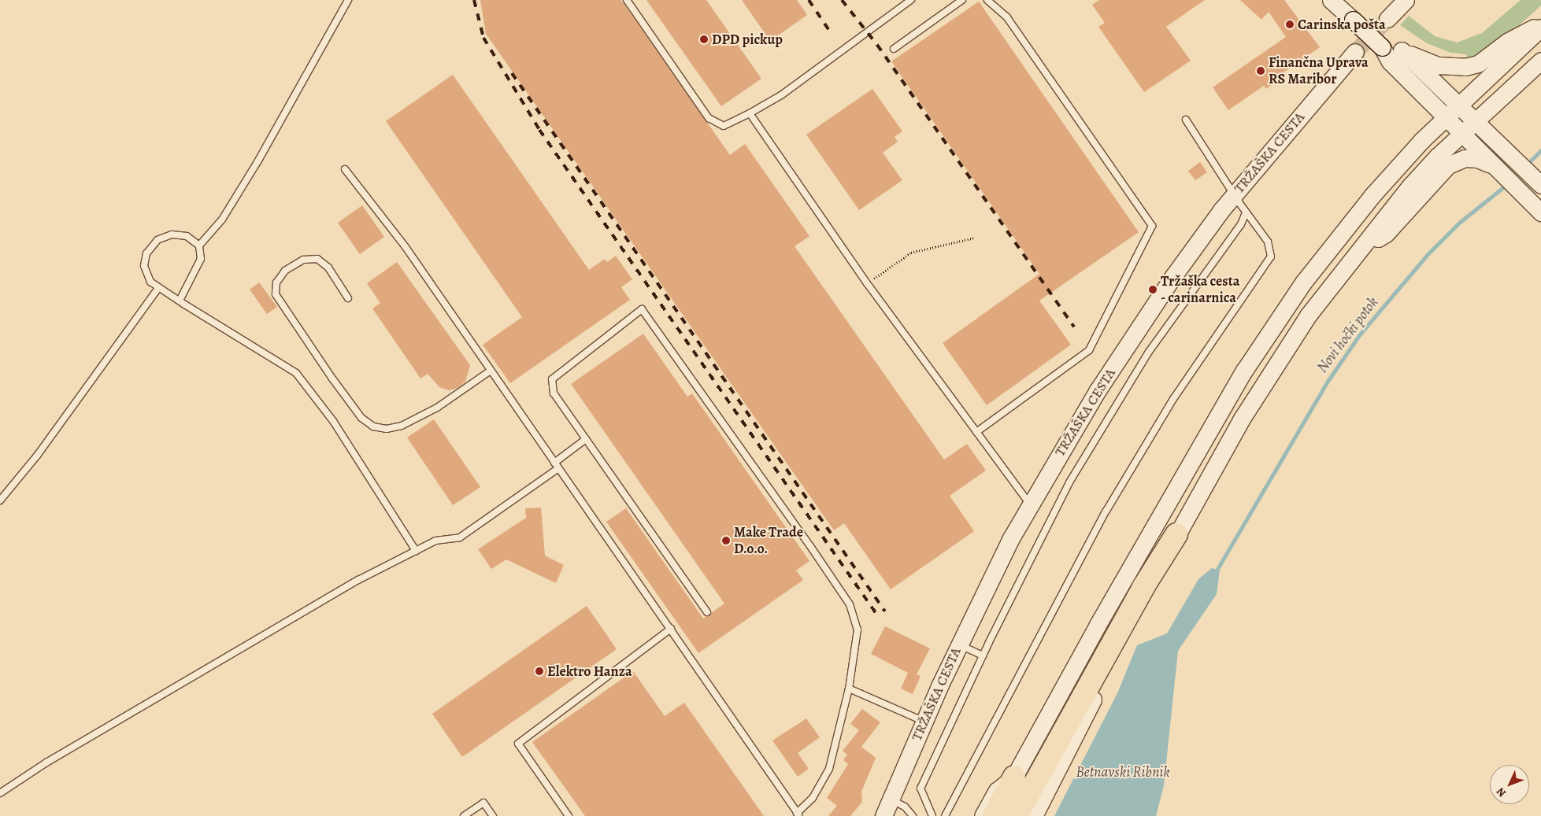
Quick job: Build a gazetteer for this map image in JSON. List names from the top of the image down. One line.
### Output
{"streets":{"main road":["TRŽAŠKA CESTA"]},"water":["Novi hočki potok","Betnavski Ribnik"],"places":["Carinska pošta","DPD pickup","Finančna Uprava RS Maribor","Tržaška cesta - carinarnica","Make Trade D.o.o.","Elektro Hanza"],"north":"bottom left"}
